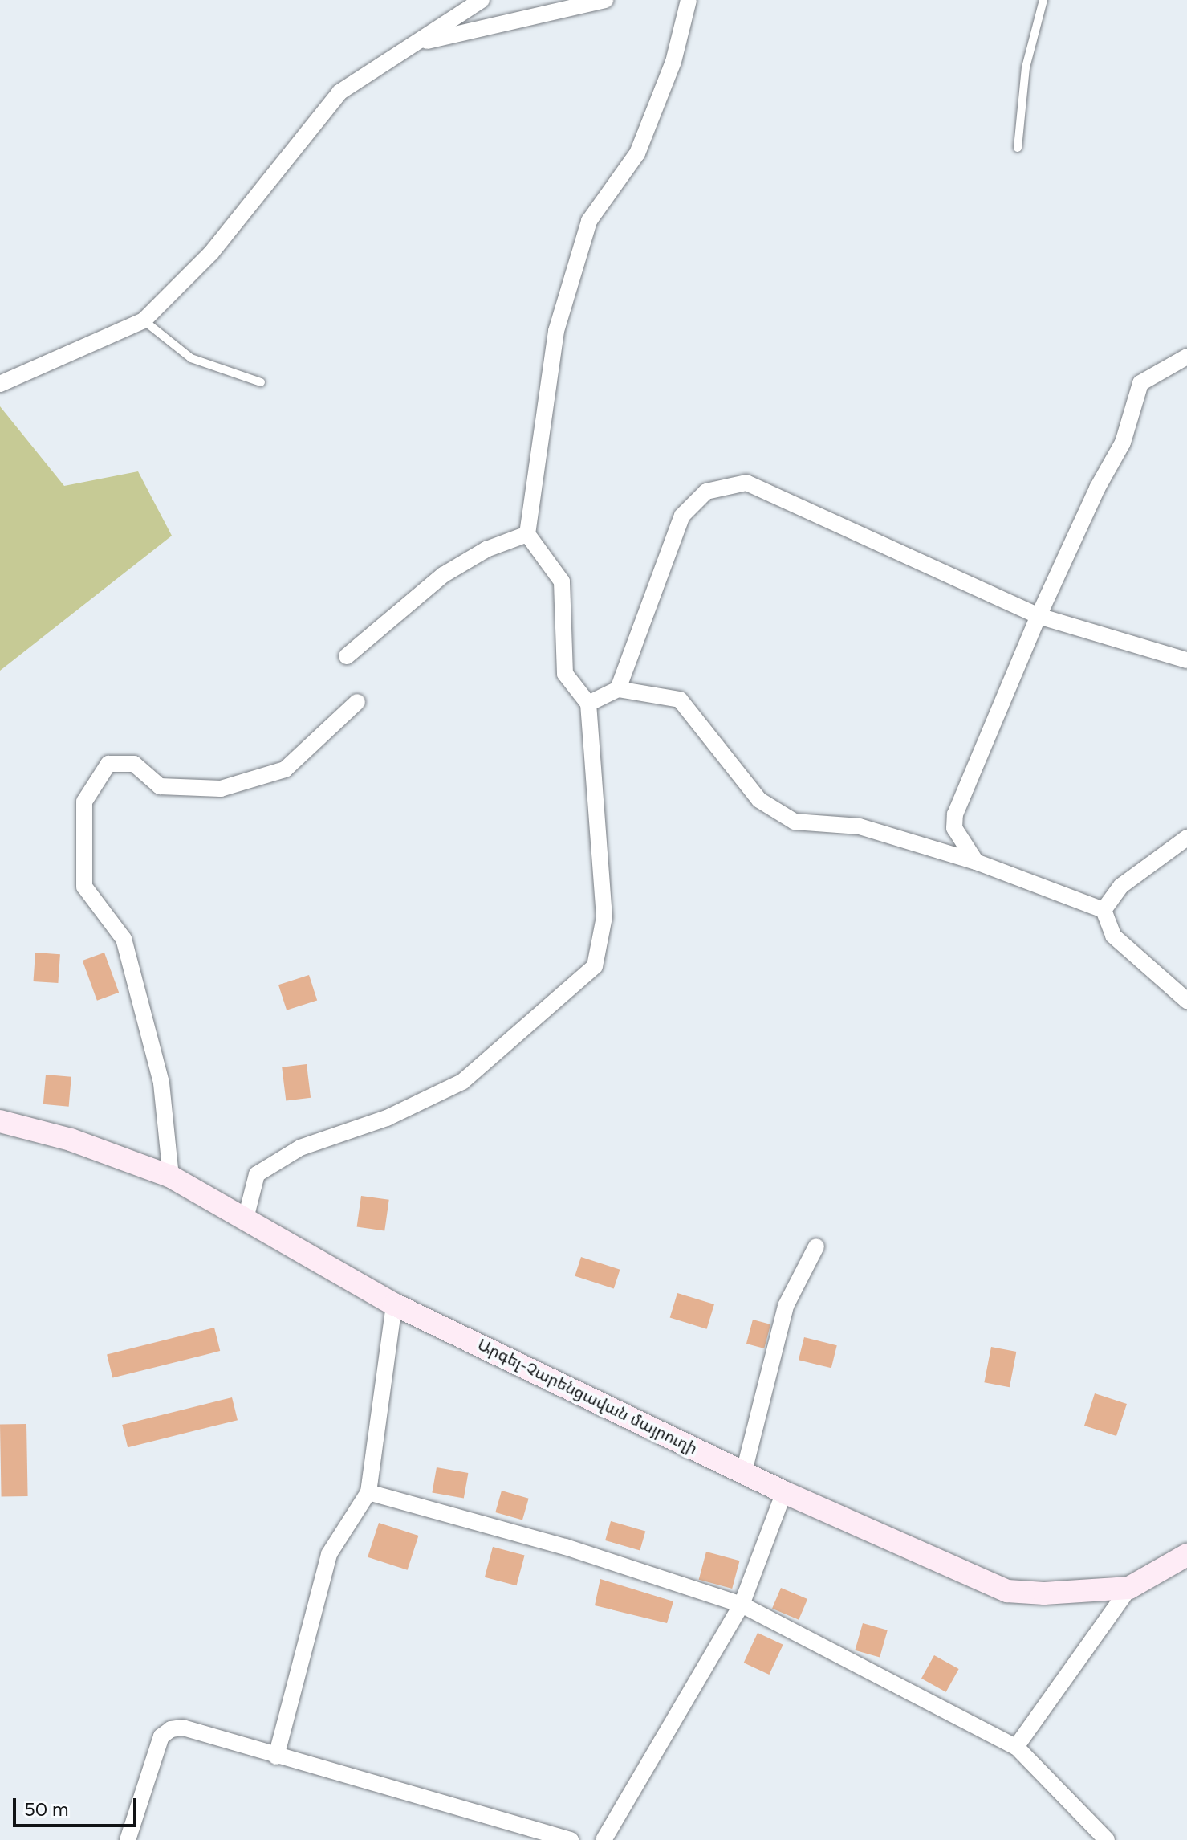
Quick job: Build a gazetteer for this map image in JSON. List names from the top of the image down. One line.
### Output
{"streets":{"main road":["Արգել-Չարենցավան մայրուղի"]},"scale_bar":"50 m"}
